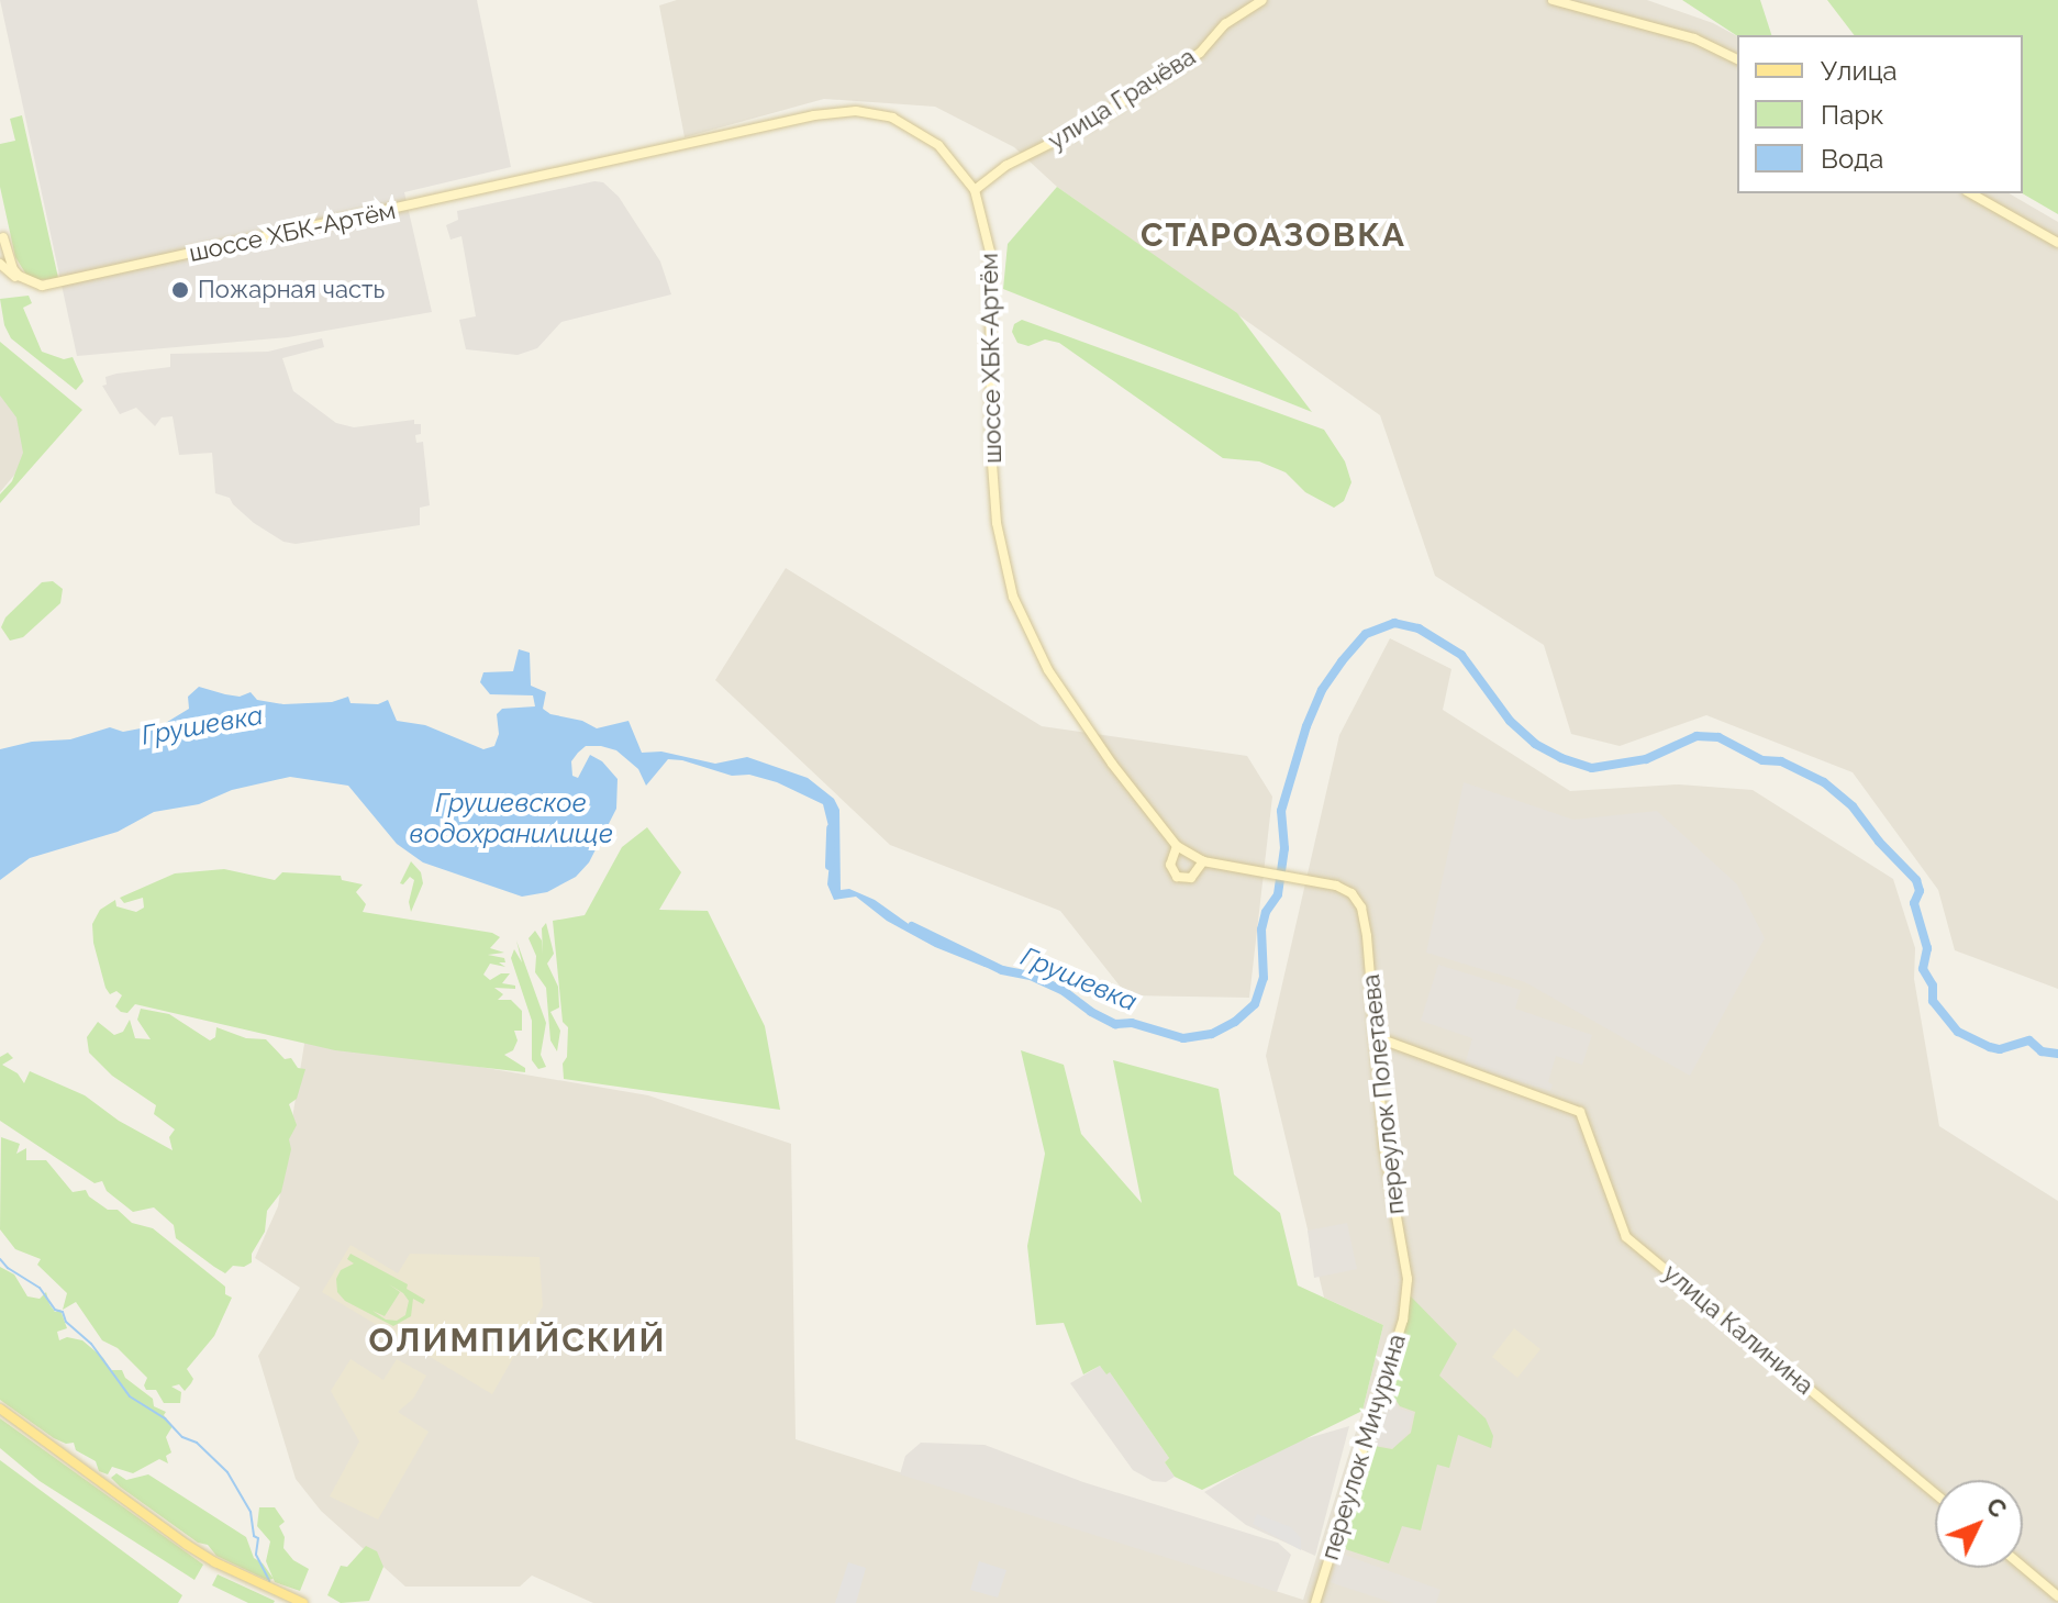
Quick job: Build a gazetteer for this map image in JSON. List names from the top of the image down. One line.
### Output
{"streets":{"main road":["улица Грачёва","шоссе ХБК-Артём","переулок Полетаева","улица Калинина","переулок Мичурина"]},"crossings":[["улица Грачёва","шоссе ХБК-Артём"],["шоссе ХБК-Артём","переулок Полетаева"],["переулок Полетаева","улица Калинина"],["переулок Полетаева","переулок Мичурина"]],"districts":["СТАРОАЗОВКА","ОЛИМПИЙСКИЙ"],"water":["Грушевка","Грушевское водохранилище"],"places":["Пожарная часть"],"legend":["Улица","Парк","Вода"],"north":"top right"}
